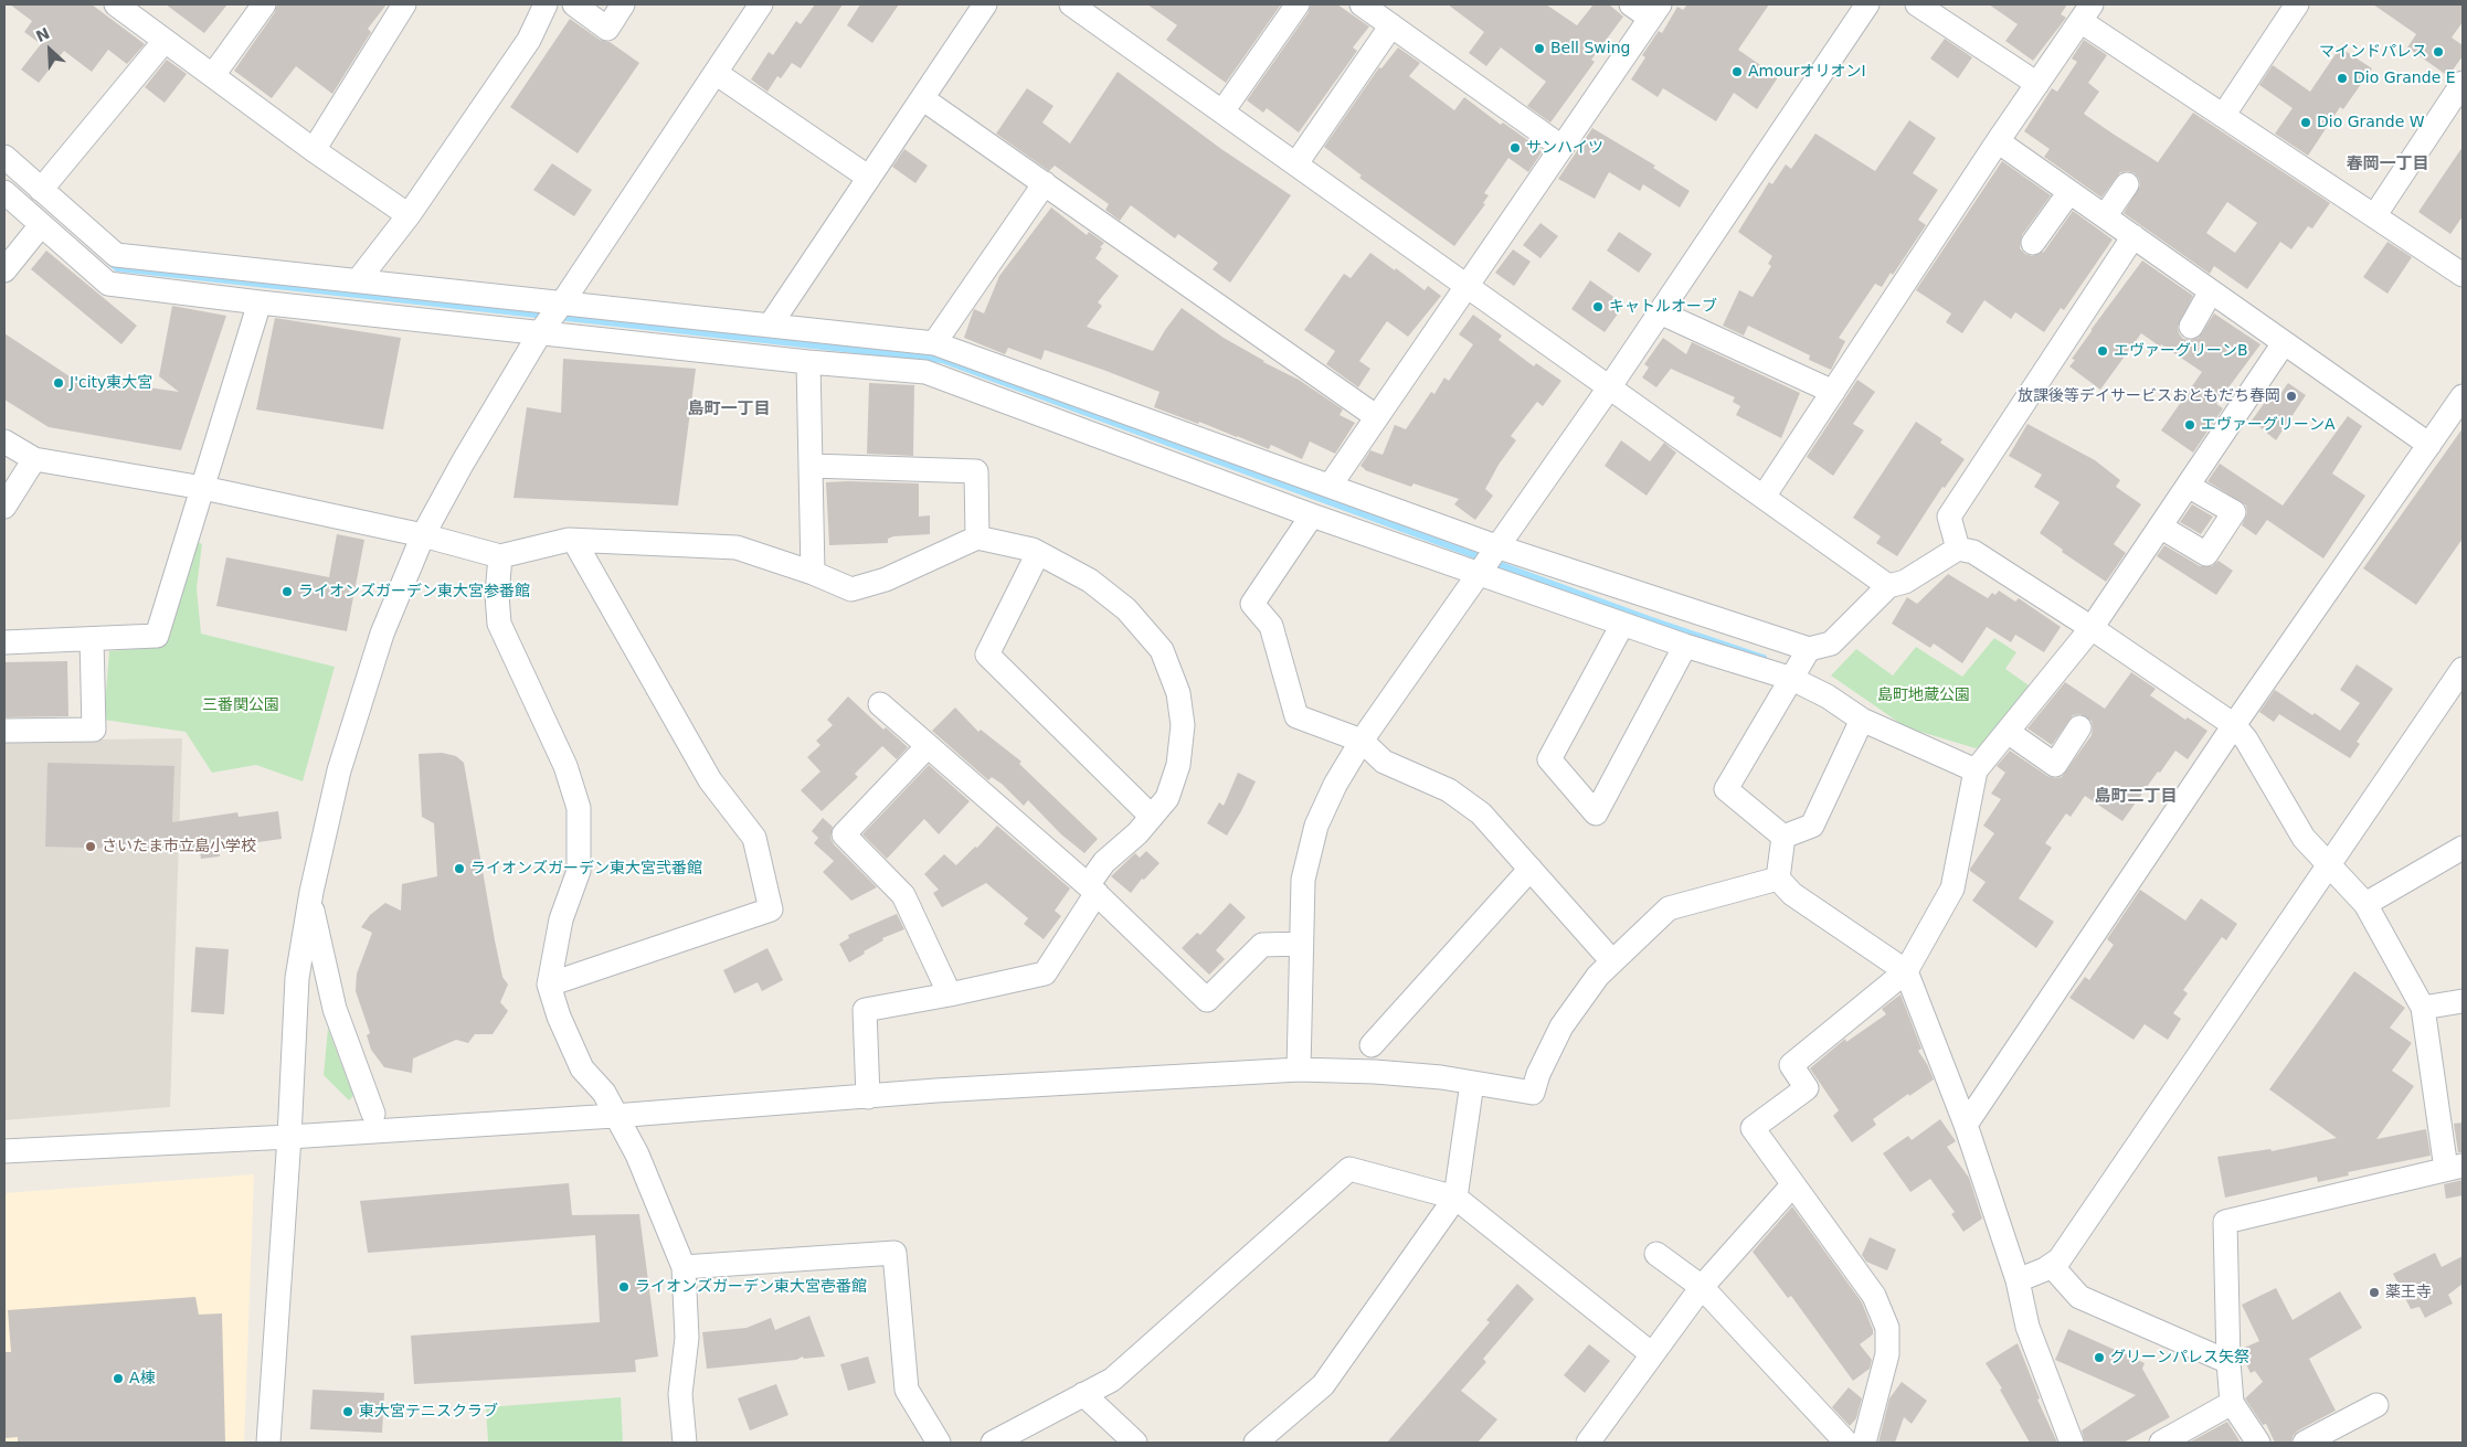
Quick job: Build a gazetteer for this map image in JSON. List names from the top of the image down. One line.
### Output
{"districts":["春岡一丁目","島町一丁目","島町二丁目"],"parks":["島町地蔵公園","三番関公園"],"places":["Bell Swing","マインドパレス","AmourオリオンⅠ","Dio Grande E","Dio Grande W","サンハイツ","キャトルオーブ","エヴァーグリーンB","J'city東大宮","放課後等デイサービスおともだち春岡","エヴァーグリーンA","ライオンズガーデン東大宮参番館","さいたま市立島小学校","ライオンズガーデン東大宮弐番館","ライオンズガーデン東大宮壱番館","薬王寺","グリーンパレス矢祭","A棟","東大宮テニスクラブ"],"north":"top left"}
